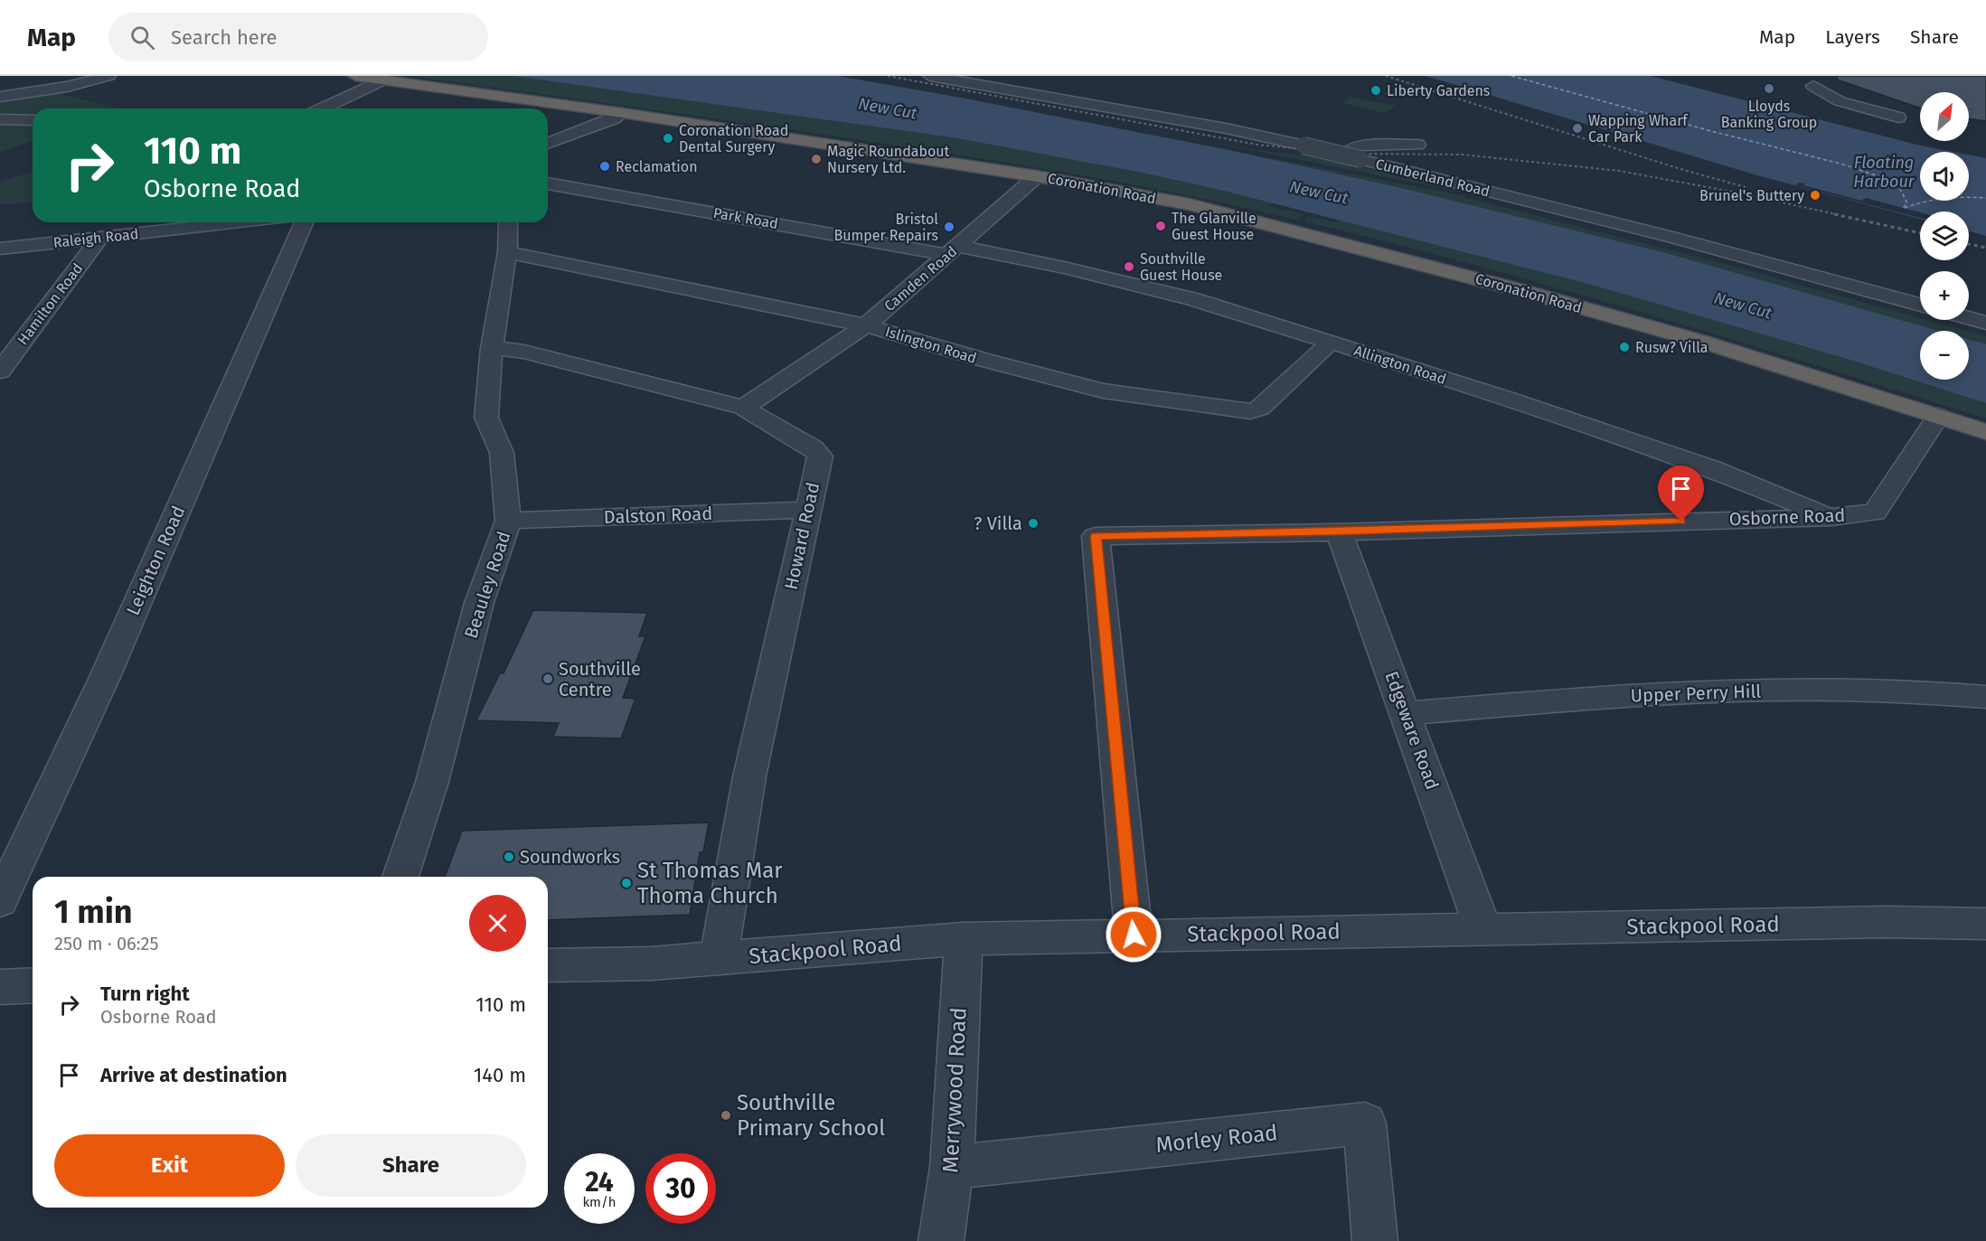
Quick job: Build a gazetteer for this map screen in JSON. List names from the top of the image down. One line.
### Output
{"streets":{"highway":["Coronation Road"],"street":["Cumberland Road","Park Road","Raleigh Road","Camden Road","Hamilton Road","Islington Road","Allington Road","Dalston Road","Osborne Road","Howard Road","Leighton Road","Beauley Road","Upper Perry Hill","Edgeware Road","Stackpool Road","Merrywood Road","Morley Road"]},"crossings":[["Coronation Road","Camden Road"],["Coronation Road","Osborne Road"],["Park Road","Camden Road"],["Park Road","Allington Road"],["Raleigh Road","Hamilton Road"],["Camden Road","Islington Road"],["Camden Road","Allington Road"],["Camden Road","Howard Road"],["Islington Road","Allington Road"],["Islington Road","Beauley Road"],["Allington Road","Osborne Road"],["Dalston Road","Howard Road"],["Dalston Road","Beauley Road"],["Osborne Road","Edgeware Road"],["Osborne Road","Stackpool Road"],["Howard Road","Beauley Road"],["Howard Road","Stackpool Road"],["Upper Perry Hill","Edgeware Road"],["Edgeware Road","Stackpool Road"],["Stackpool Road","Merrywood Road"],["Merrywood Road","Morley Road"]],"water":["New Cut","Floating Harbour"],"places":["Lloyds Banking Group","Liberty Gardens","Wapping Wharf Car Park","Coronation Road Dental Surgery","Magic Roundabout Nursery Ltd.","Reclamation","Brunel's Buttery","The Glanville Guest House","Bristol Bumper Repairs","Southville Guest House","Rusw? Villa","? Villa","Southville Centre","Soundworks","St Thomas Mar Thoma Church","Southville Primary School"],"north":"top right","page":{"header":"Map","search":"Search here","nav":["Map","Layers","Share"],"map_buttons":["+","−"],"turn":["110 m","Osborne Road"],"heading":["1 min","250 m · 06:25"],"list":[{"name":"Turn right","note":"Osborne Road","value":"110 m"},{"name":"Arrive at destination","value":"140 m"}],"buttons":["Exit","Share"],"speed":"24 km/h","limit":"30"}}
